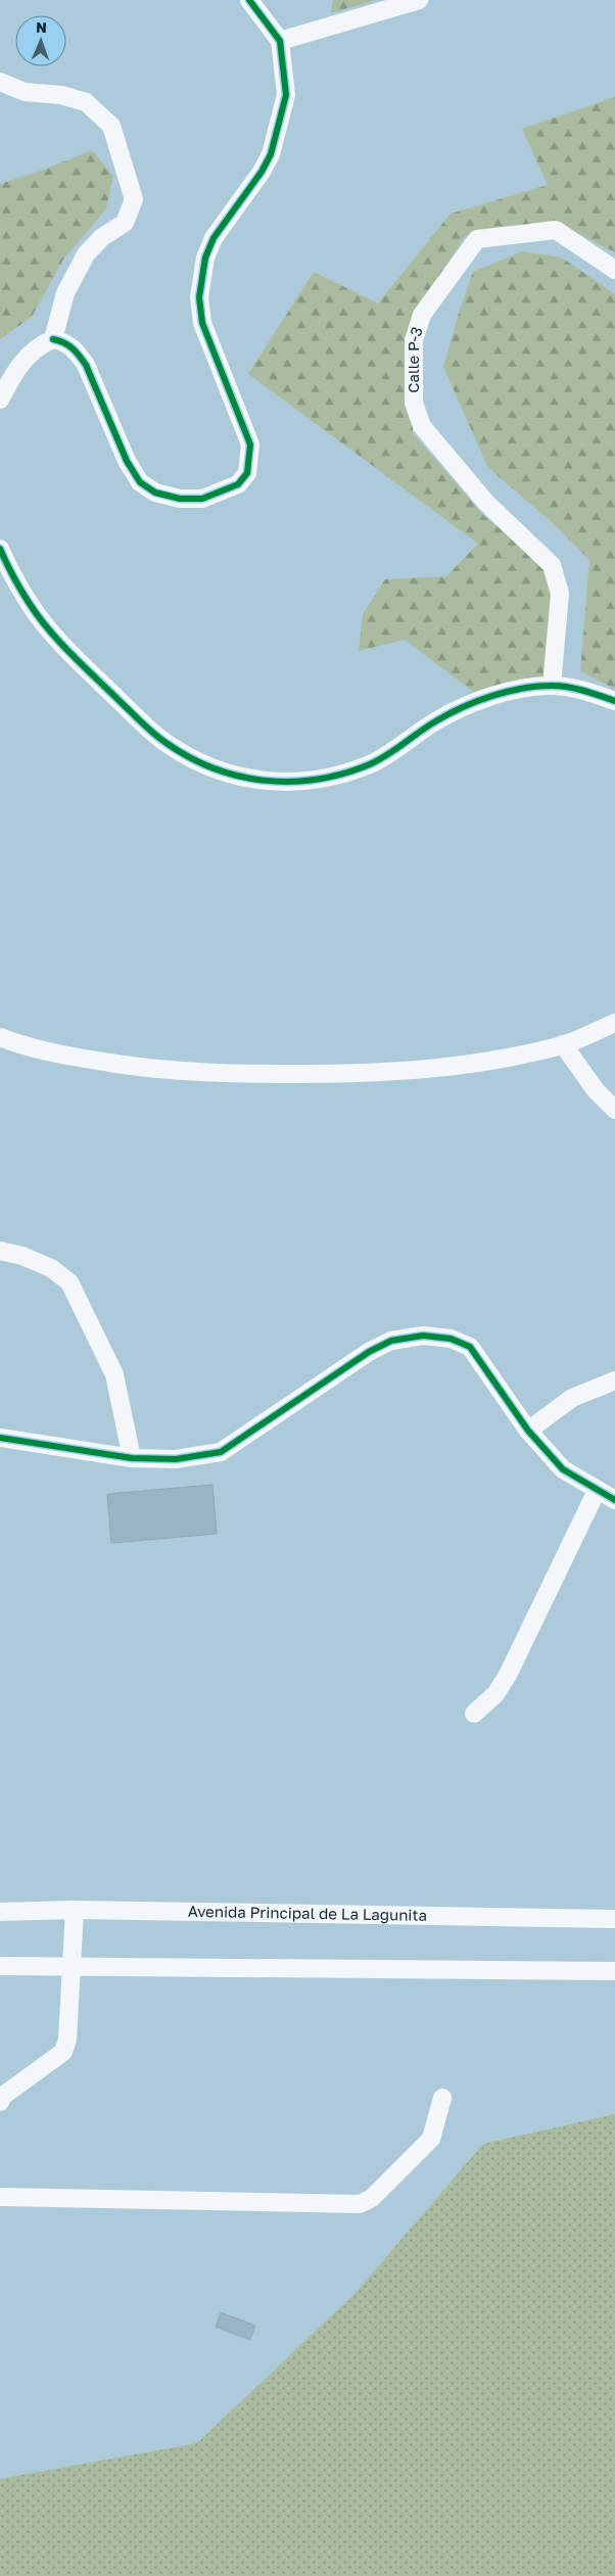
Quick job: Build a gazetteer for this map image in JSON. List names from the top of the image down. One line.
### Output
{"streets":{"street":["Calle P-3","Avenida Principal de La Lagunita"]},"north":"top"}
